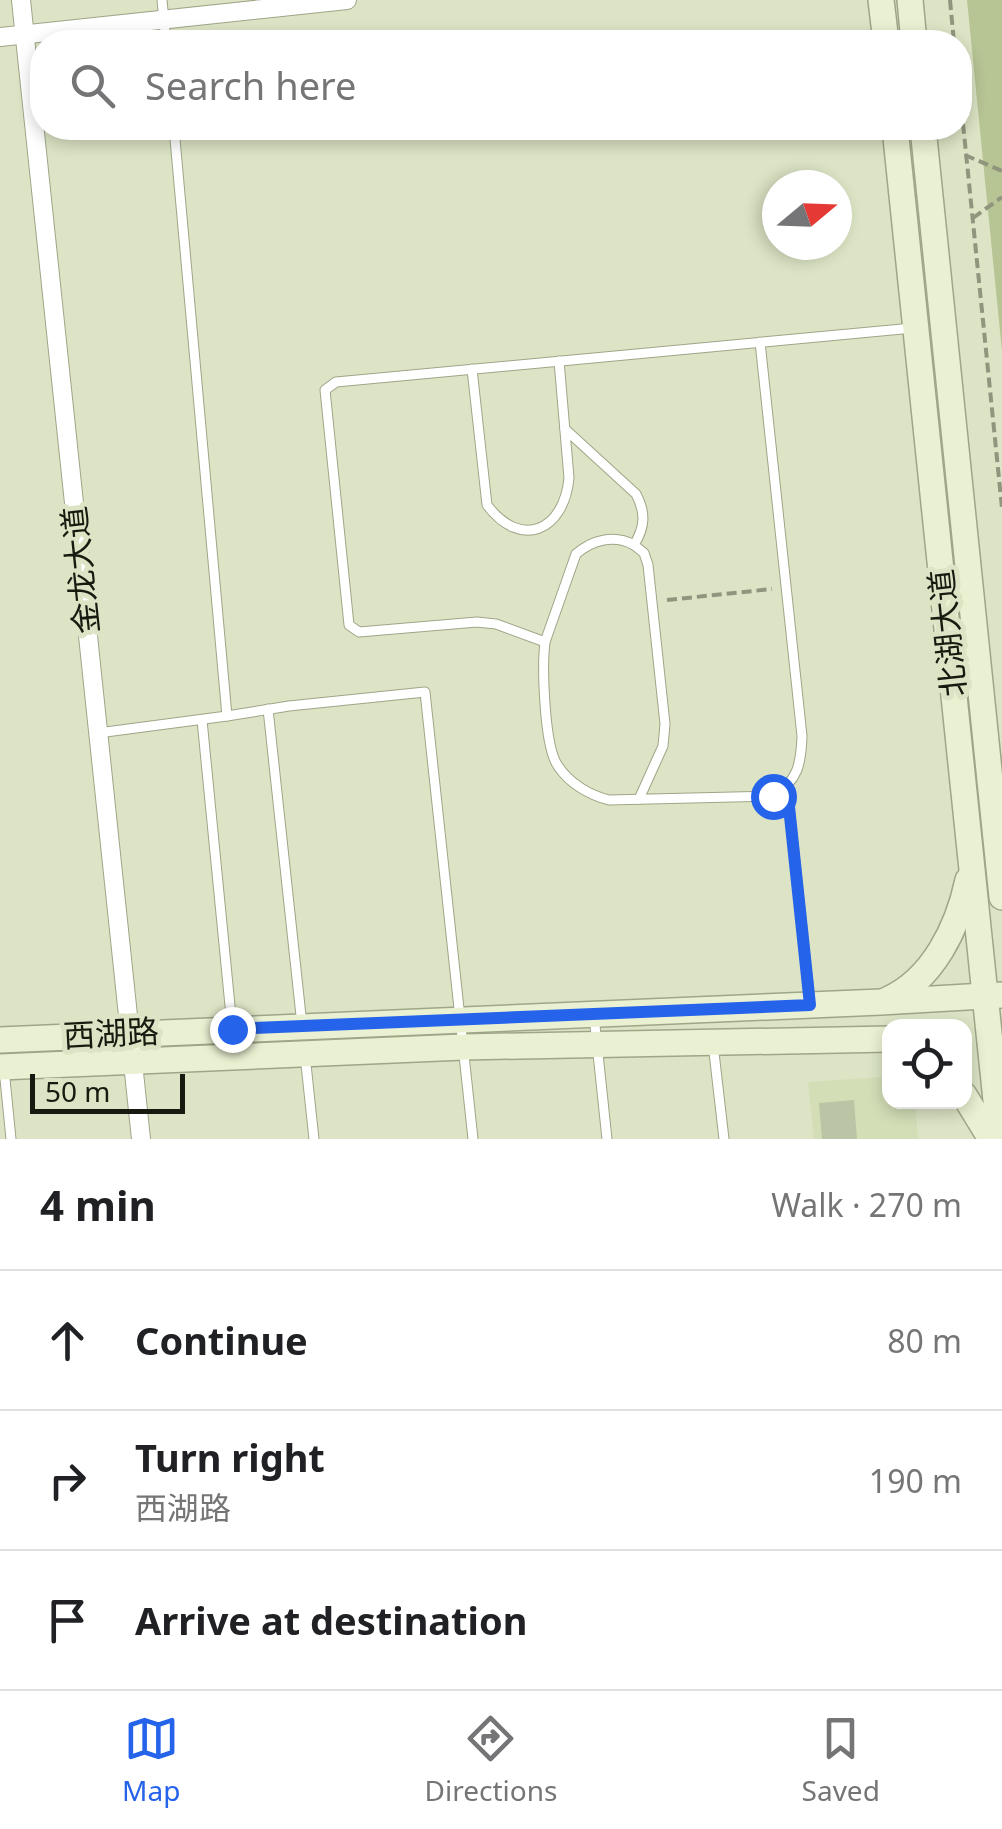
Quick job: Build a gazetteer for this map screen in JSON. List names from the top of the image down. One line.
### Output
{"streets":{"main road":["北湖大道","西湖路"],"street":["金龙大道"]},"crossings":[["金龙大道","西湖路"],["北湖大道","西湖路"]],"scale_bar":"50 m","north":"right","page":{"search":"Search here","scale":"50 m","heading":["4 min","Walk · 270 m"],"list":[["Continue","80 m"],["Turn right","西湖路","190 m"],"Arrive at destination"],"nav":["Map","Directions","Saved"]}}
